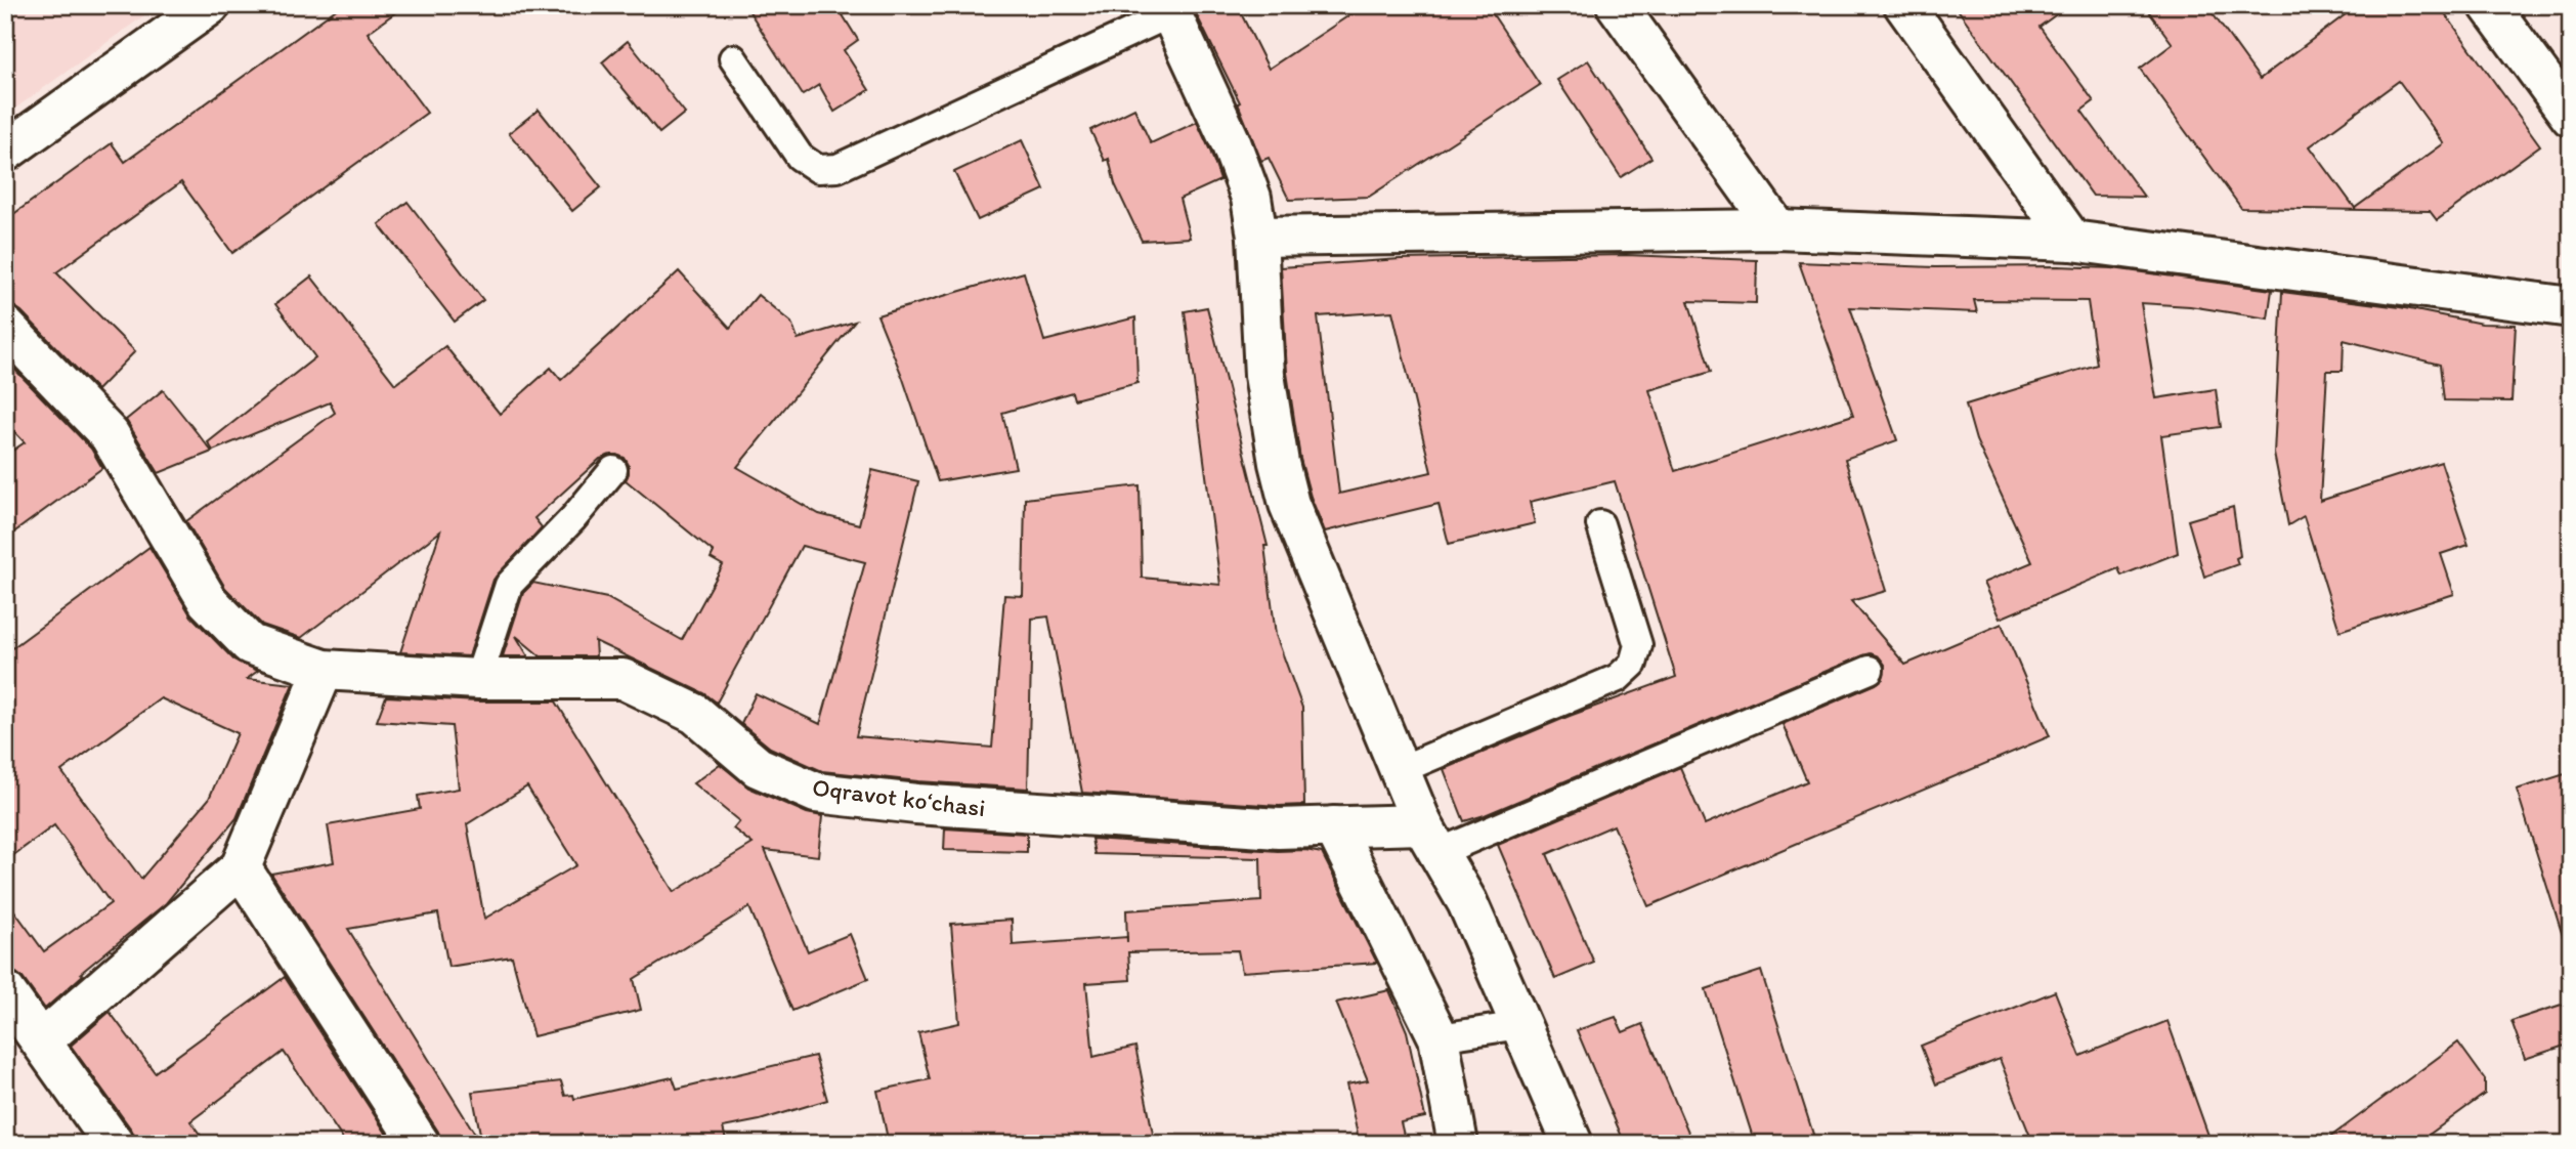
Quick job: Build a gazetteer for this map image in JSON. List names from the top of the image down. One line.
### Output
{"streets":{"street":["Oqravot koʻchasi"]}}
